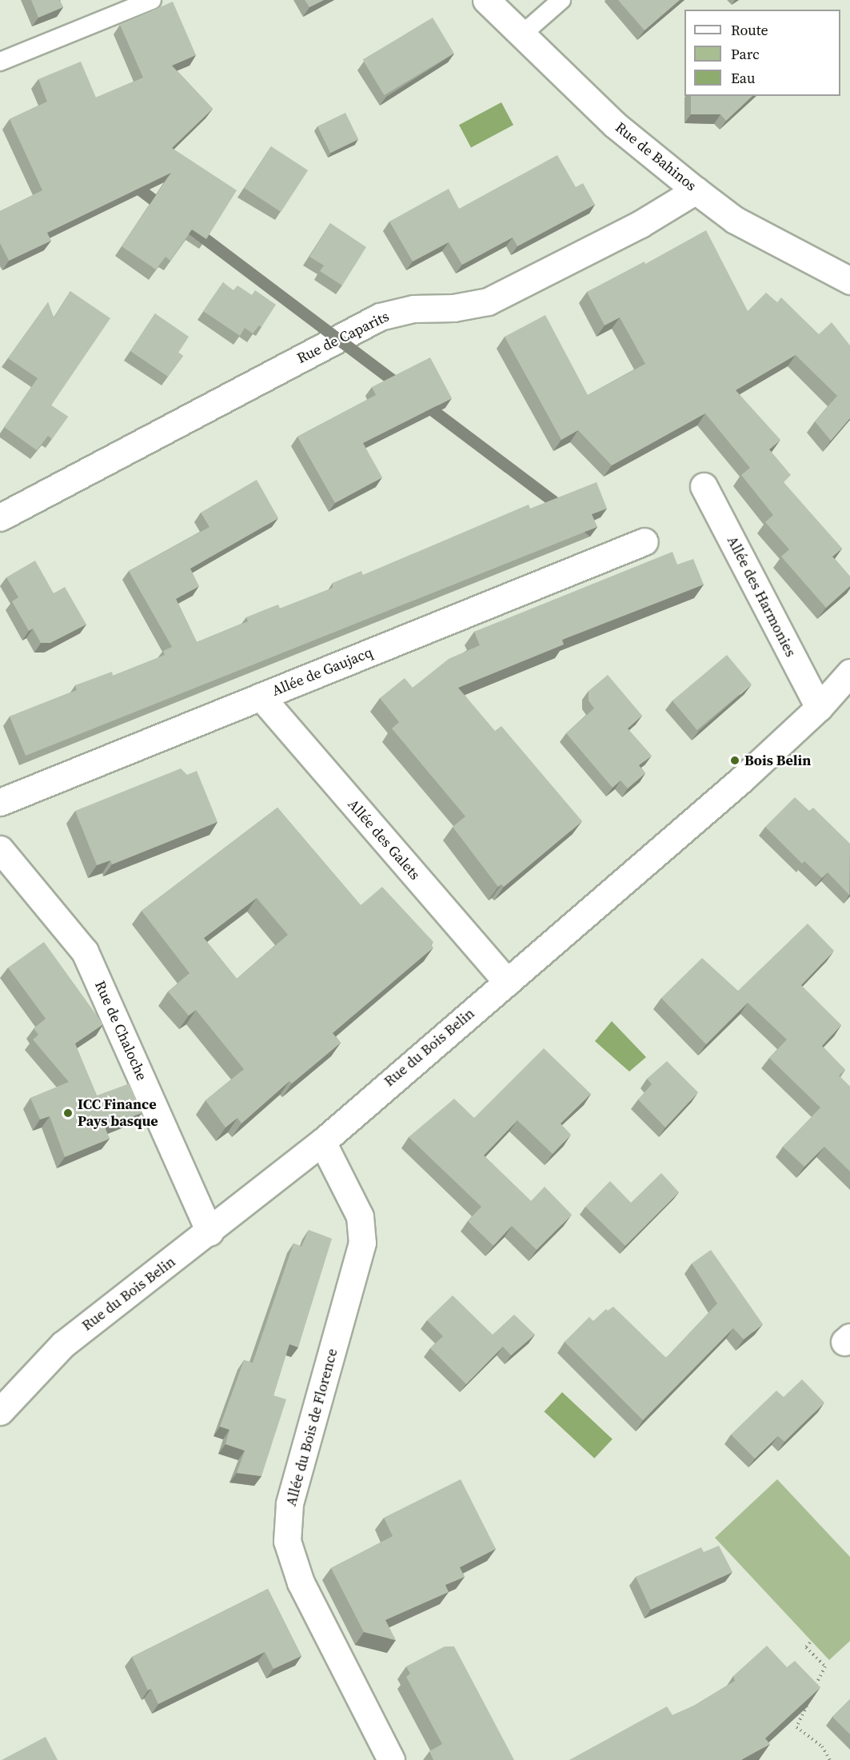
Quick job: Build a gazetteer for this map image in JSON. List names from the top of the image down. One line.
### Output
{"streets":{"street":["Rue de Bahinos","Rue de Caparits","Allée des Harmonies","Allée de Gaujacq","Allée des Galets","Rue de Chaloche","Rue du Bois Belin","Allée du Bois de Florence"]},"crossings":[["Rue de Bahinos","Rue de Caparits"],["Allée des Harmonies","Rue du Bois Belin"],["Allée de Gaujacq","Allée des Galets"],["Allée des Galets","Rue du Bois Belin"],["Rue de Chaloche","Rue du Bois Belin"],["Rue du Bois Belin","Allée du Bois de Florence"]],"places":["Bois Belin","ICC Finance Pays basque"],"legend":["Route","Parc","Eau"]}
